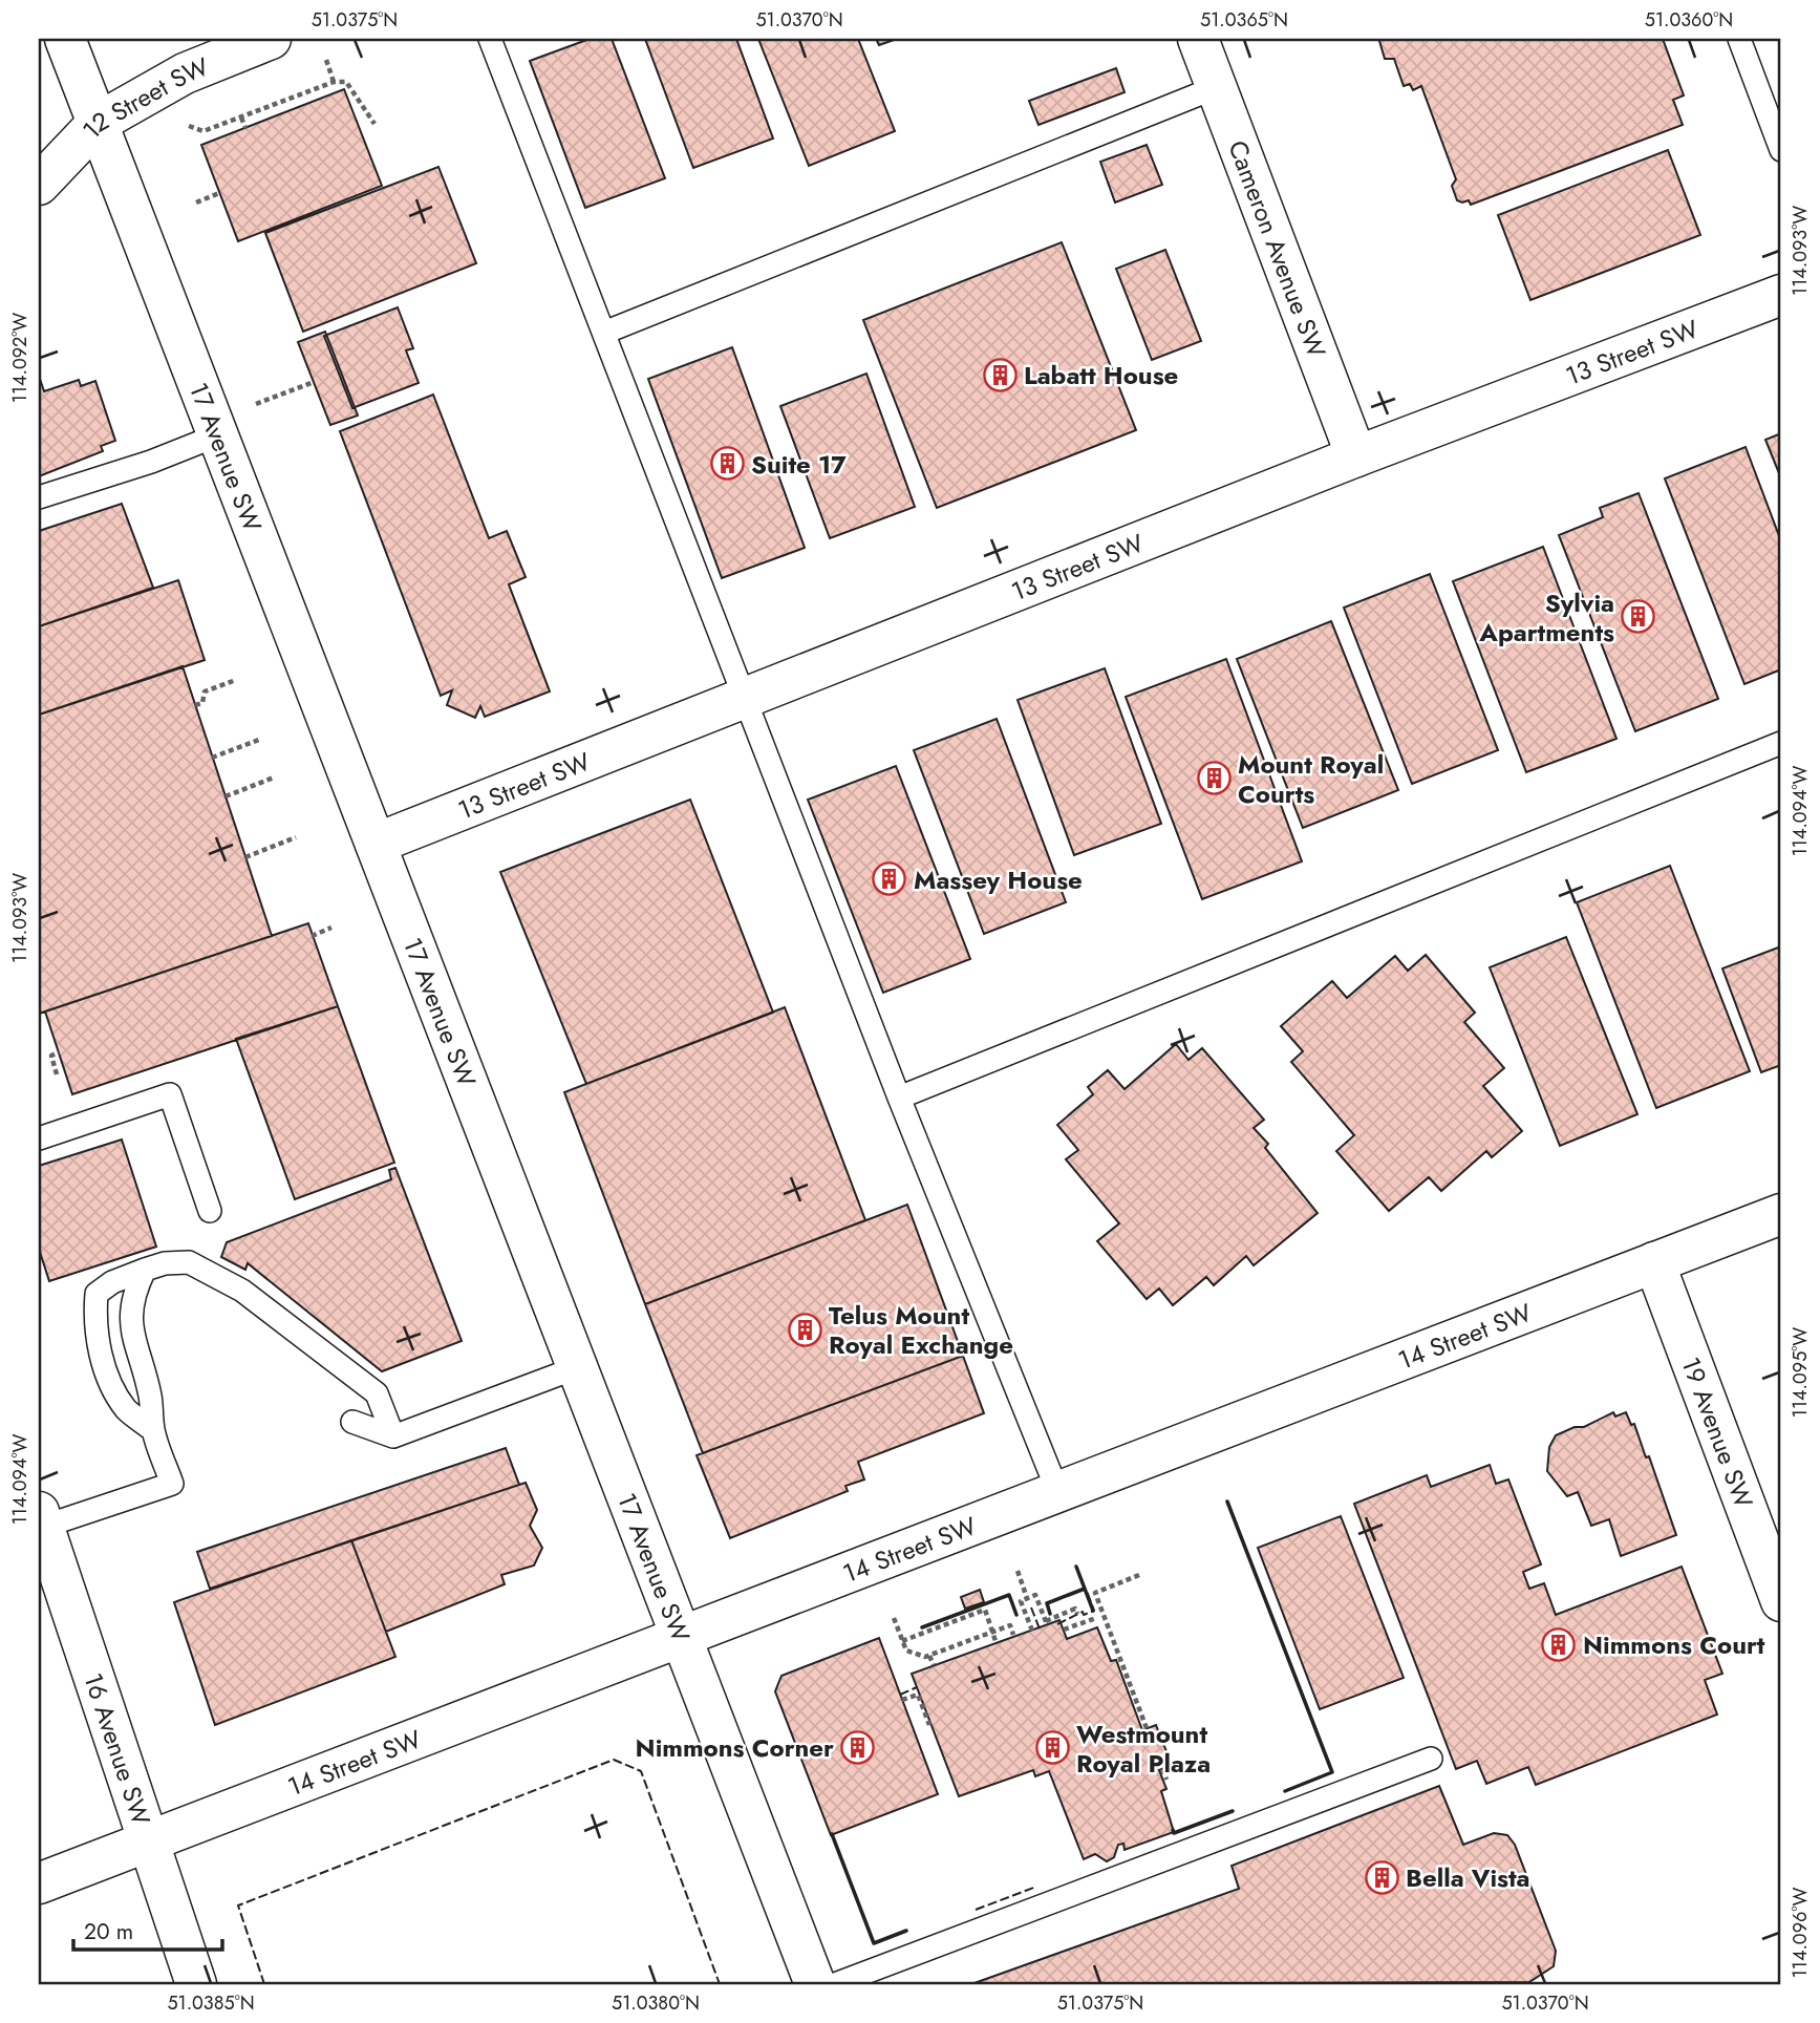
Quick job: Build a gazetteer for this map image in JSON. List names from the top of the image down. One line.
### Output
{"streets":{"main road":["12 Street SW","Cameron Avenue SW","13 Street SW","17 Avenue SW","14 Street SW","19 Avenue SW","16 Avenue SW"]},"crossings":[["12 Street SW","17 Avenue SW"],["Cameron Avenue SW","13 Street SW"],["13 Street SW","17 Avenue SW"],["17 Avenue SW","14 Street SW"],["14 Street SW","19 Avenue SW"],["14 Street SW","16 Avenue SW"]],"places":{"building":["Labatt House","Suite 17","Sylvia Apartments","Mount Royal Courts","Massey House","Telus Mount Royal Exchange","Nimmons Court","Nimmons Corner","Westmount Royal Plaza","Bella Vista"]},"scale_bar":"20 m","coordinates":["51.0375°N","51.0370°N","51.0365°N","51.0360°N","114.093°W","114.092°W","114.094°W","114.095°W","114.096°W","51.0385°N","51.0380°N"]}
